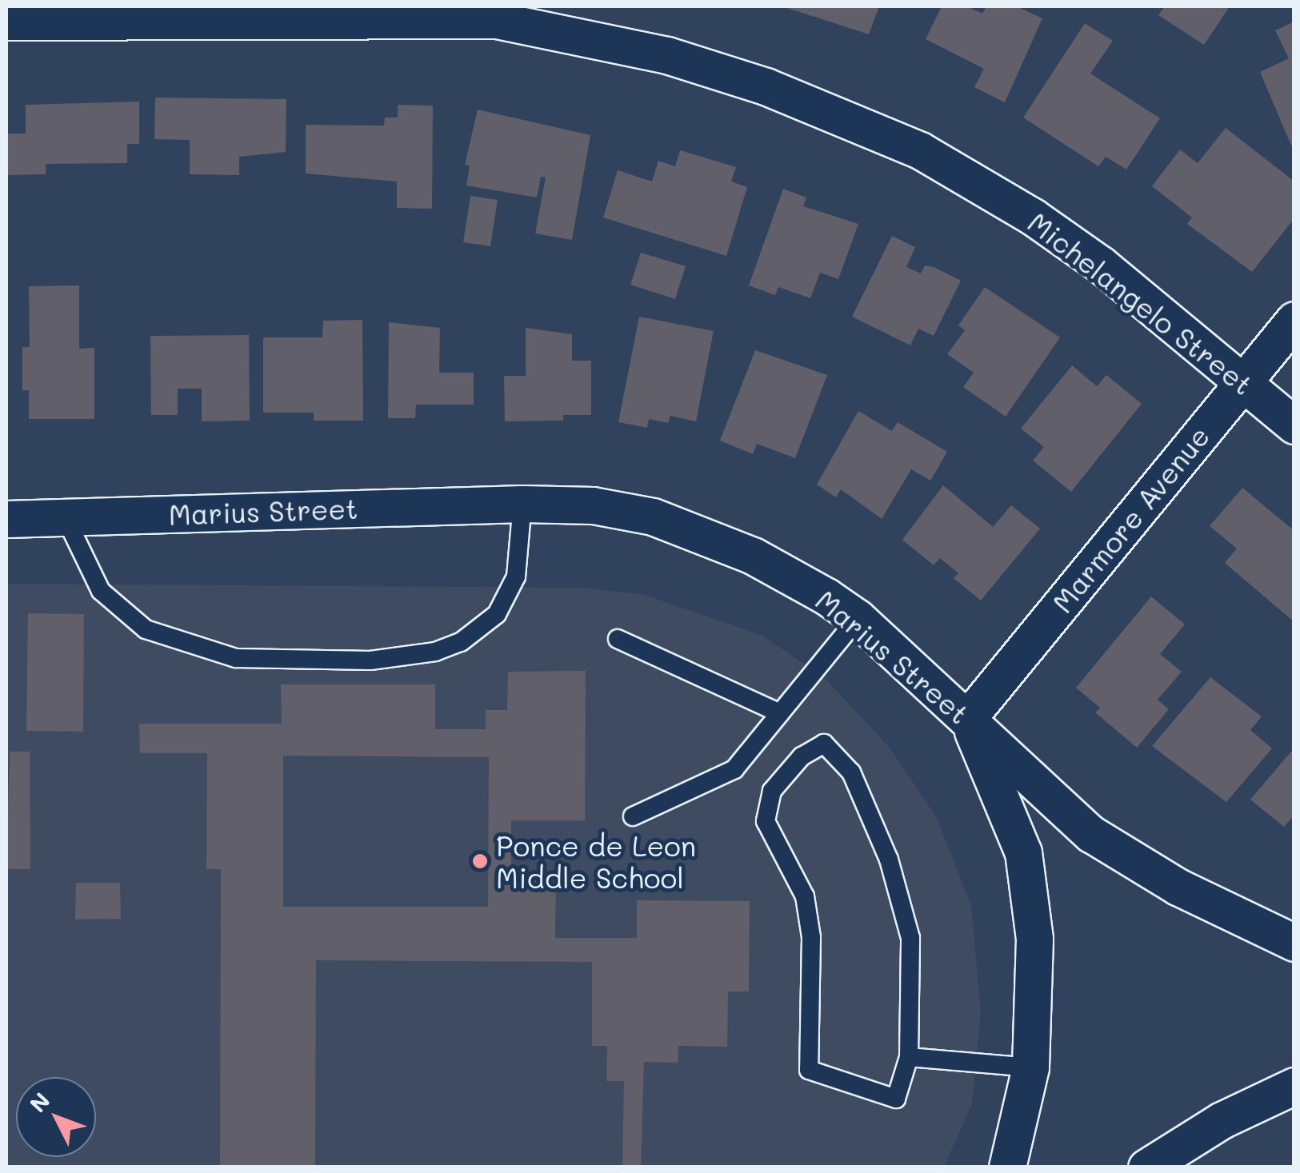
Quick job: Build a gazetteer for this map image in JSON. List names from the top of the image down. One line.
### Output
{"streets":{"street":["Michelangelo Street","Marius Street","Marmore Avenue"]},"crossings":[["Michelangelo Street","Marmore Avenue"],["Marius Street","Marmore Avenue"]],"places":["Ponce de Leon Middle School"],"north":"top left"}
